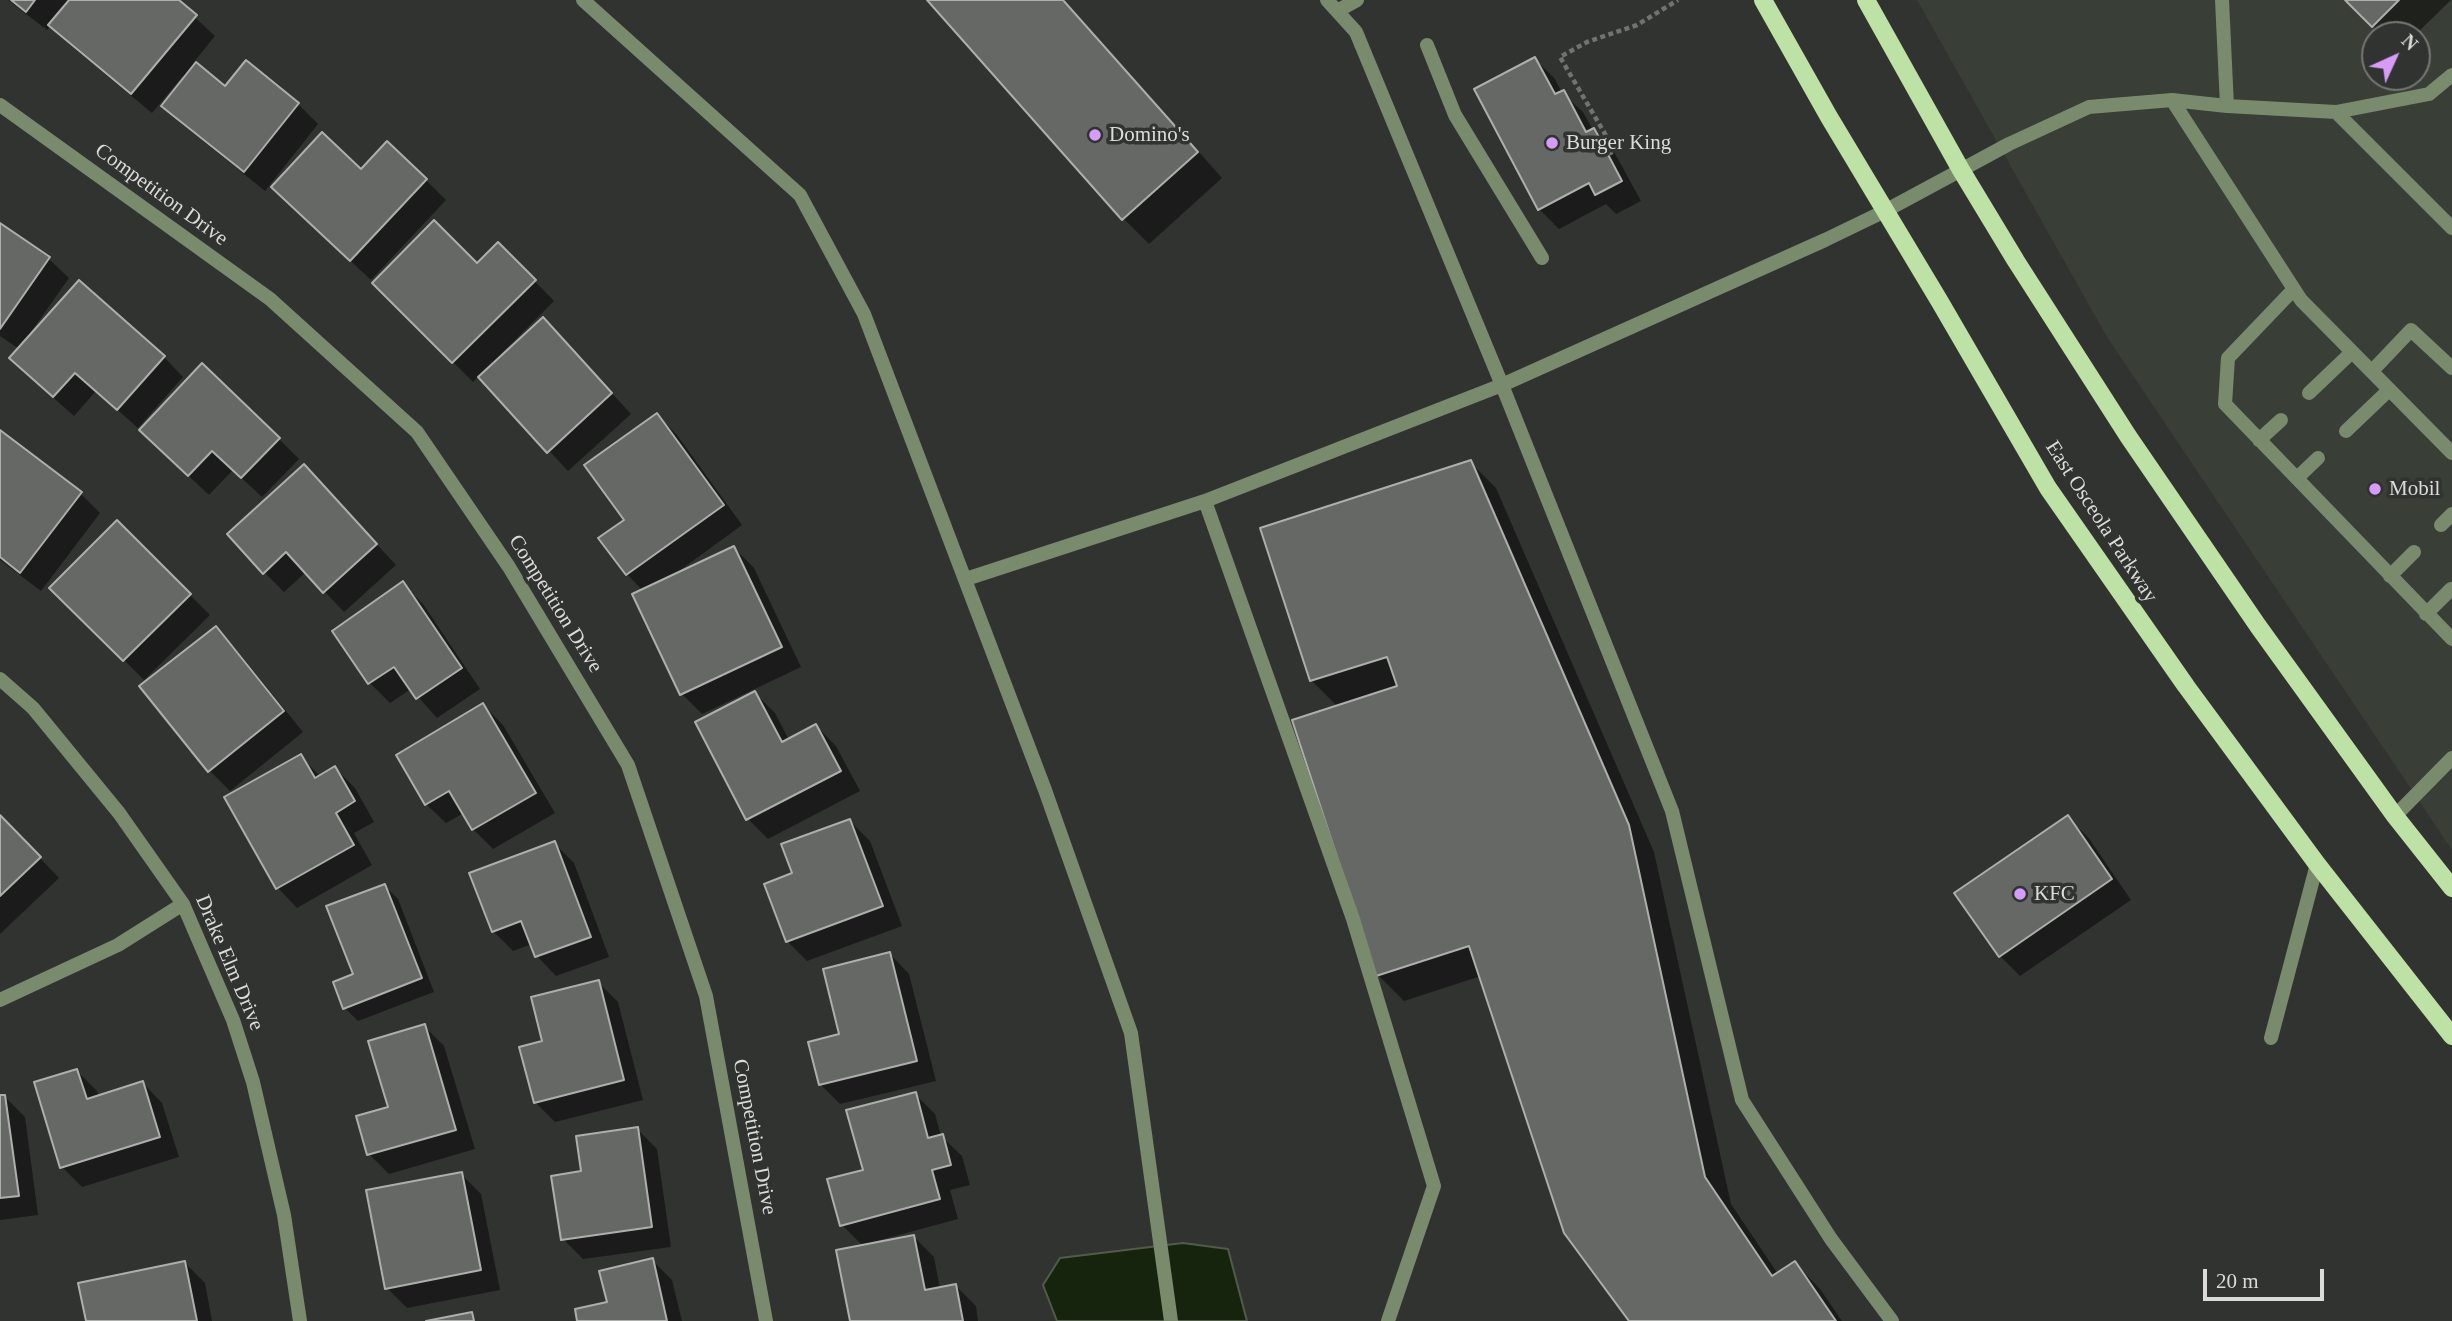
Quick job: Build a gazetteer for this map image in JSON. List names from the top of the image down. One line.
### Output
{"streets":{"main road":["East Osceola Parkway"],"street":["Competition Drive","Drake Elm Drive"]},"places":["Domino's","Burger King","Mobil","KFC"],"scale_bar":"20 m","north":"top right"}
